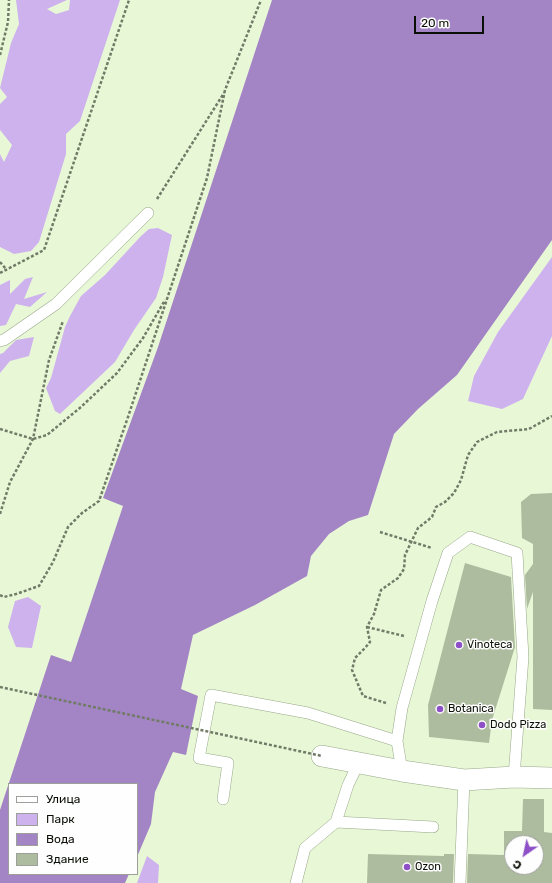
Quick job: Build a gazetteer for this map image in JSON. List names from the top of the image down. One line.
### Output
{"places":["Vinoteca","Botanica","Dodo Pizza","Ozon"],"legend":["Улица","Парк","Вода","Здание"],"scale_bar":"20 m","north":"bottom left"}
